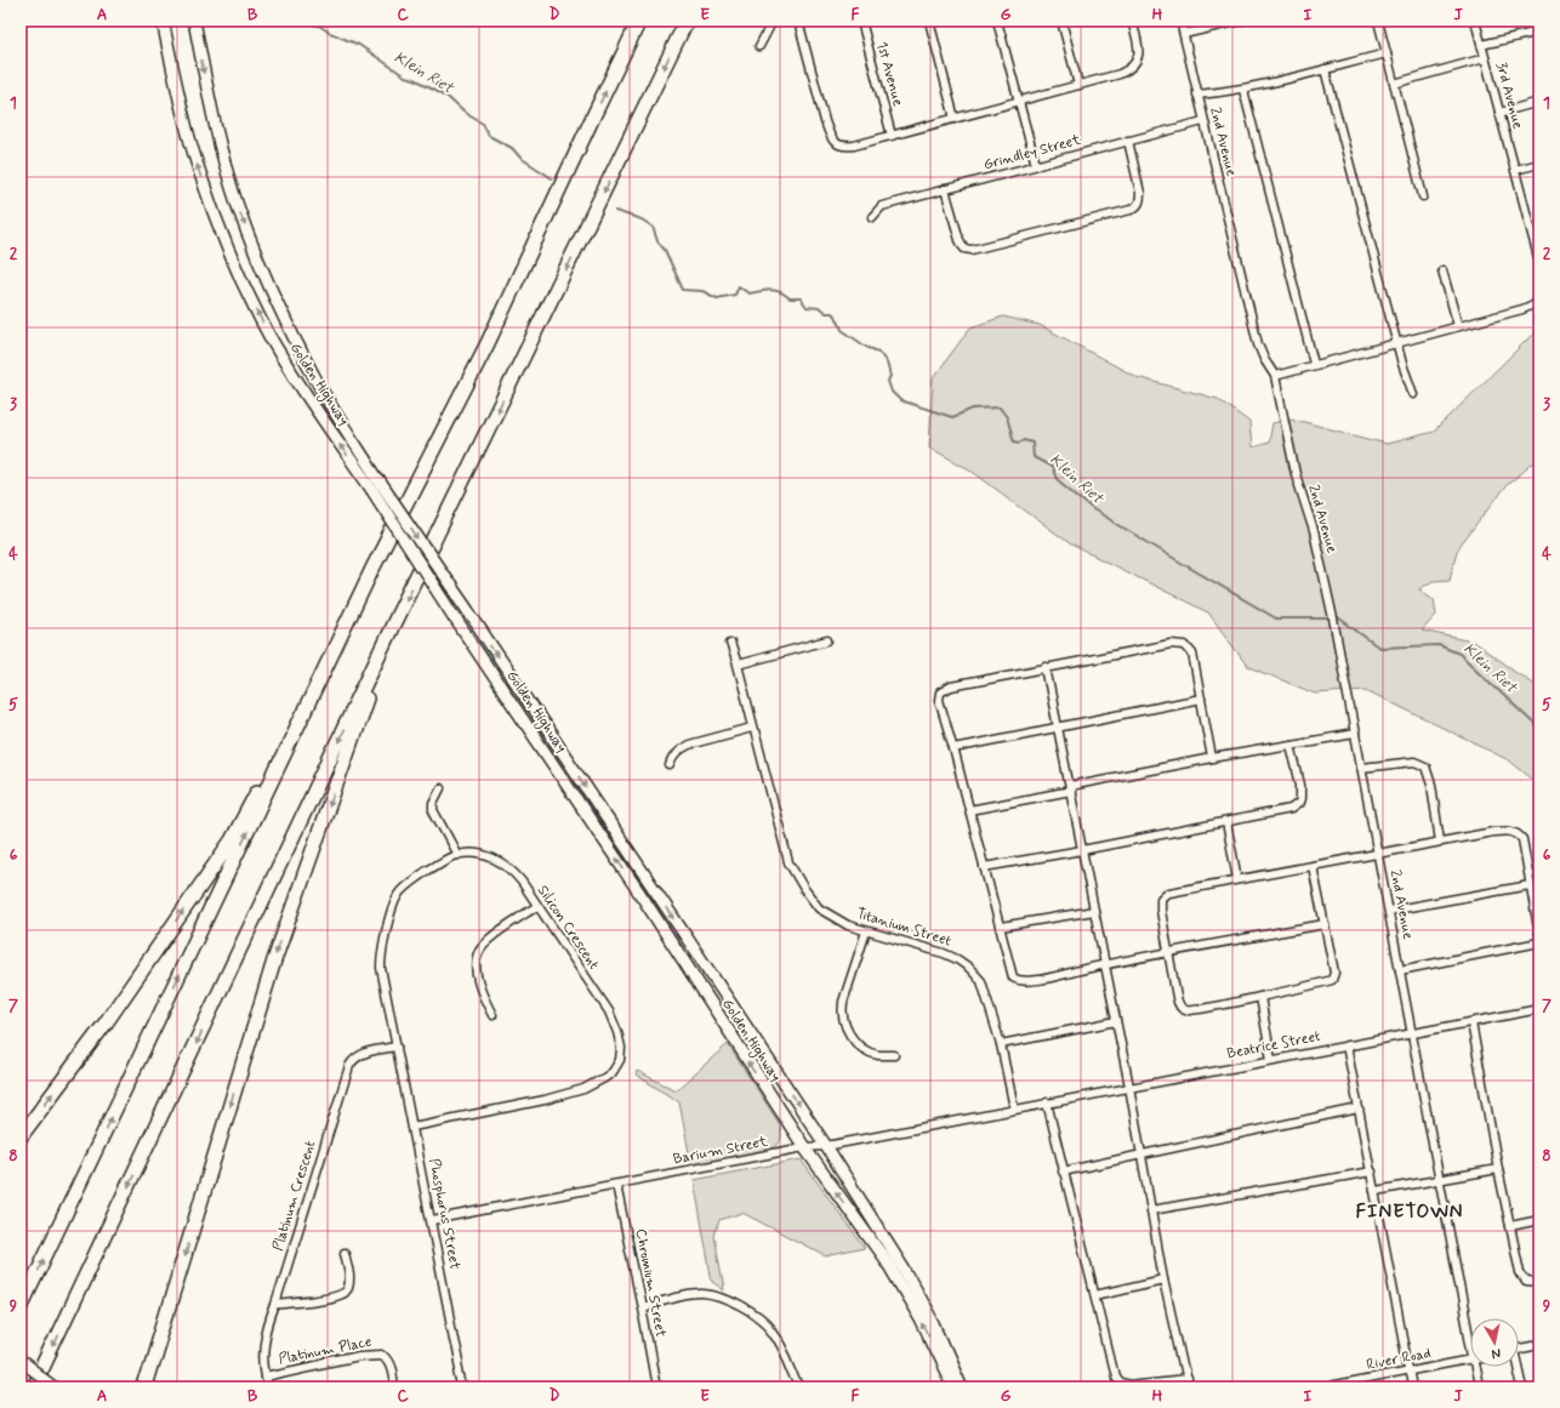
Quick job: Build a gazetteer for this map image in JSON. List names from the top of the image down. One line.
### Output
{"streets":{"main road":["Golden Highway"],"street":["1st Avenue","3rd Avenue","2nd Avenue","Grindley Street","Silicon Crescent","Titanium Street","Beatrice Street","Barium Street","Platinum Crescent","Phosphorus Street","Chromium Street","Platinum Place","River Road"]},"crossings":[["2nd Avenue","Grindley Street"],["2nd Avenue","Beatrice Street"],["Golden Highway","Barium Street"],["Silicon Crescent","Platinum Crescent"],["Silicon Crescent","Phosphorus Street"],["Titanium Street","Beatrice Street"],["Titanium Street","Barium Street"],["Beatrice Street","Barium Street"],["Barium Street","Phosphorus Street"],["Barium Street","Chromium Street"],["Platinum Crescent","Phosphorus Street"],["Platinum Crescent","Platinum Place"]],"districts":["FINETOWN"],"water":["Klein Riet"],"north":"bottom","grid":{"columns":["A","B","C","D","E","F","G","H","I","J"],"rows":["1","2","3","4","5","6","7","8","9"]}}
